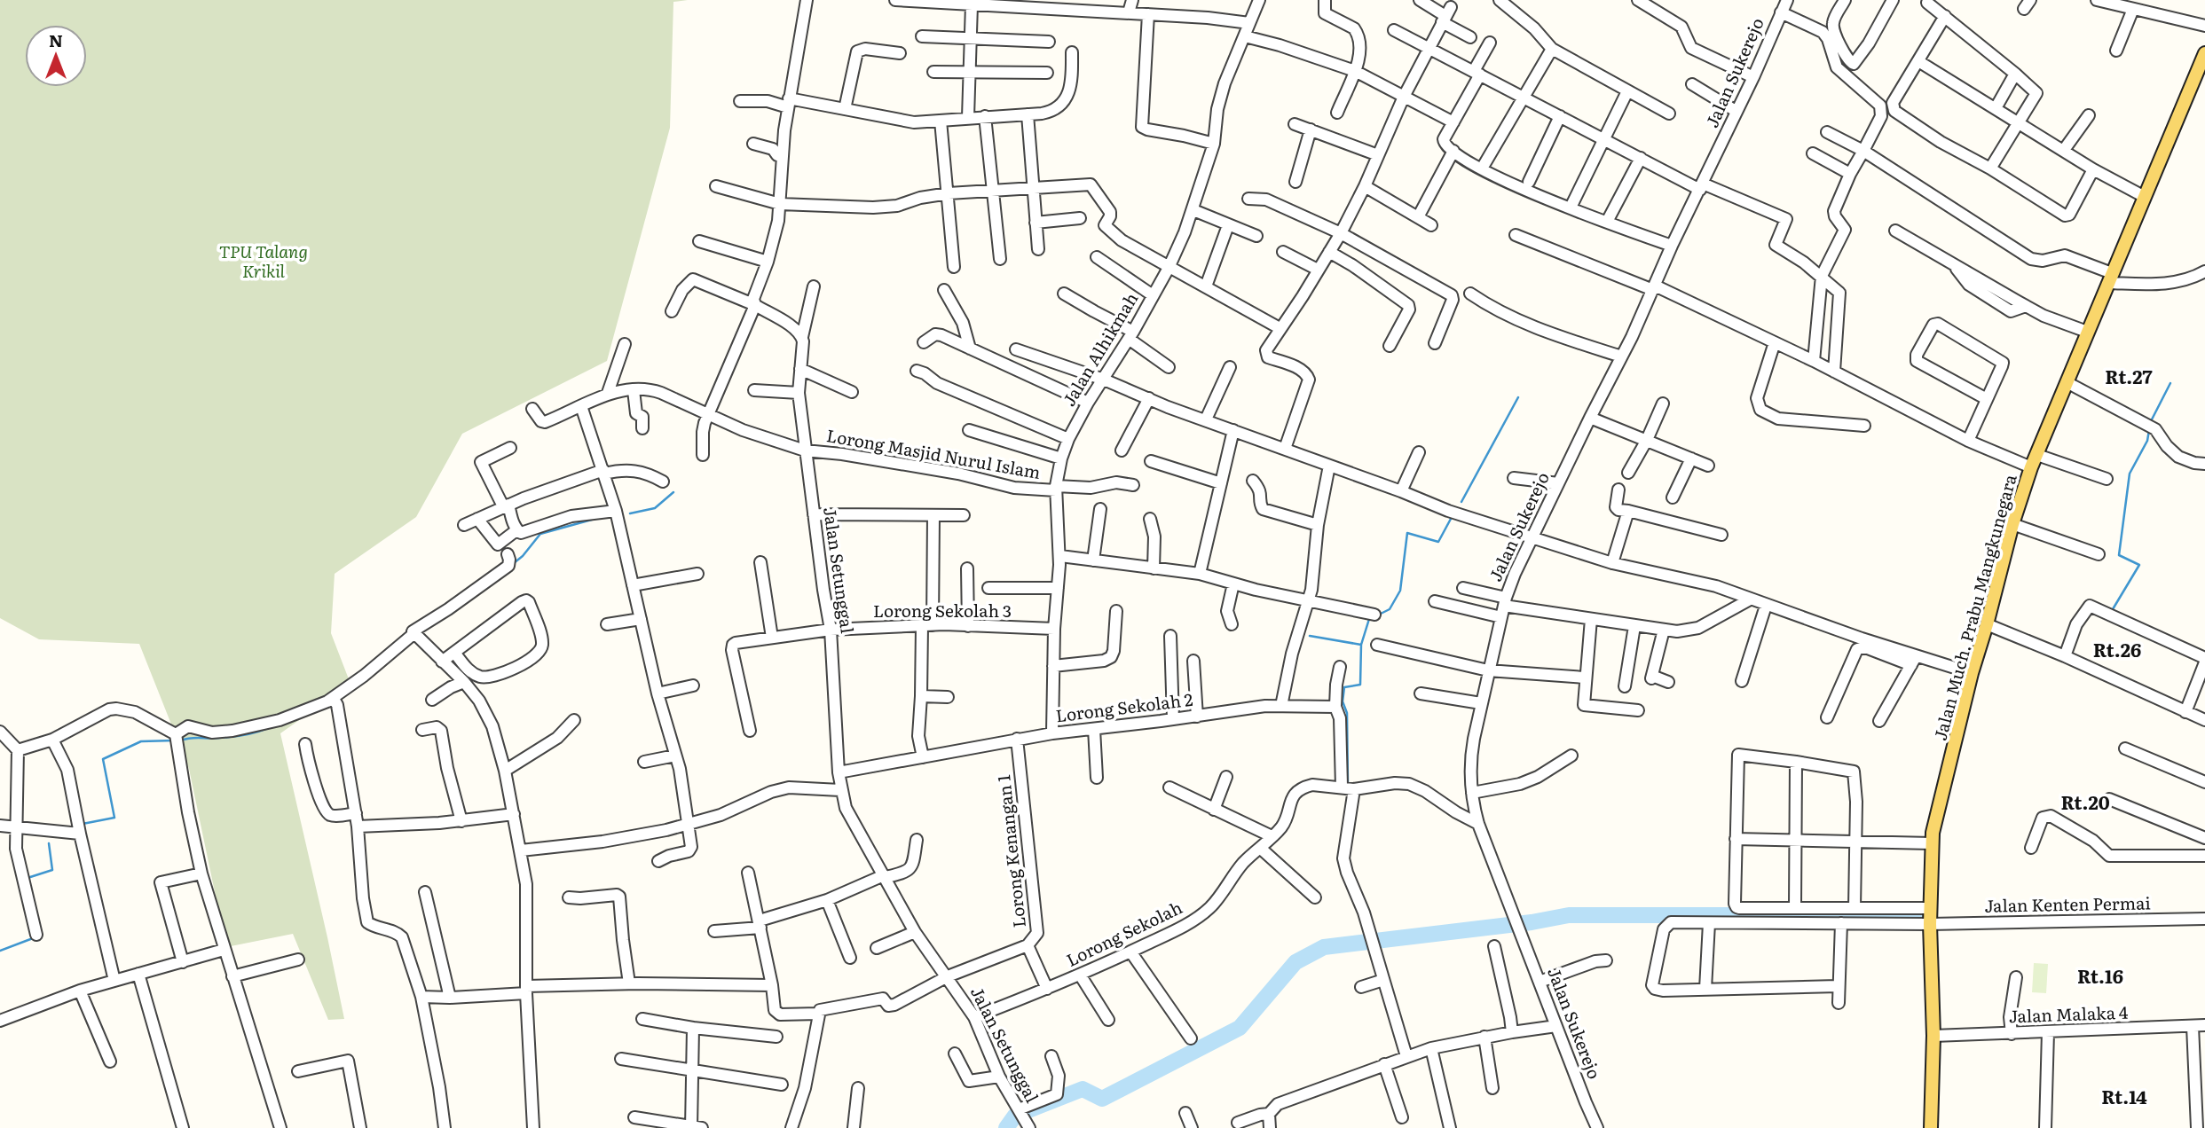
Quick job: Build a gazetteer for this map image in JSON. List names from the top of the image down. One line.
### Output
{"streets":{"main road":["Jalan Much. Prabu Mangkunegara"],"street":["Jalan Sukerejo","Jalan Alhikmah","Lorong Masjid Nurul Islam","Jalan Setunggal","Lorong Sekolah 3","Lorong Sekolah 2","Lorong Kenangan 1","Jalan Kenten Permai","Lorong Sekolah","Jalan Malaka 4"]},"crossings":[["Jalan Alhikmah","Lorong Masjid Nurul Islam"],["Jalan Alhikmah","Lorong Sekolah 3"],["Jalan Alhikmah","Lorong Sekolah 2"],["Lorong Masjid Nurul Islam","Jalan Setunggal"],["Jalan Setunggal","Lorong Sekolah 3"],["Jalan Setunggal","Lorong Sekolah 2"],["Jalan Setunggal","Lorong Kenangan 1"],["Jalan Setunggal","Lorong Sekolah"],["Jalan Much. Prabu Mangkunegara","Jalan Kenten Permai"],["Jalan Much. Prabu Mangkunegara","Jalan Malaka 4"],["Lorong Sekolah 2","Lorong Kenangan 1"]],"districts":["Rt.27","Rt.26","Rt.20","Rt.16","Rt.14"],"parks":["TPU Talang Krikil"],"north":"top"}
